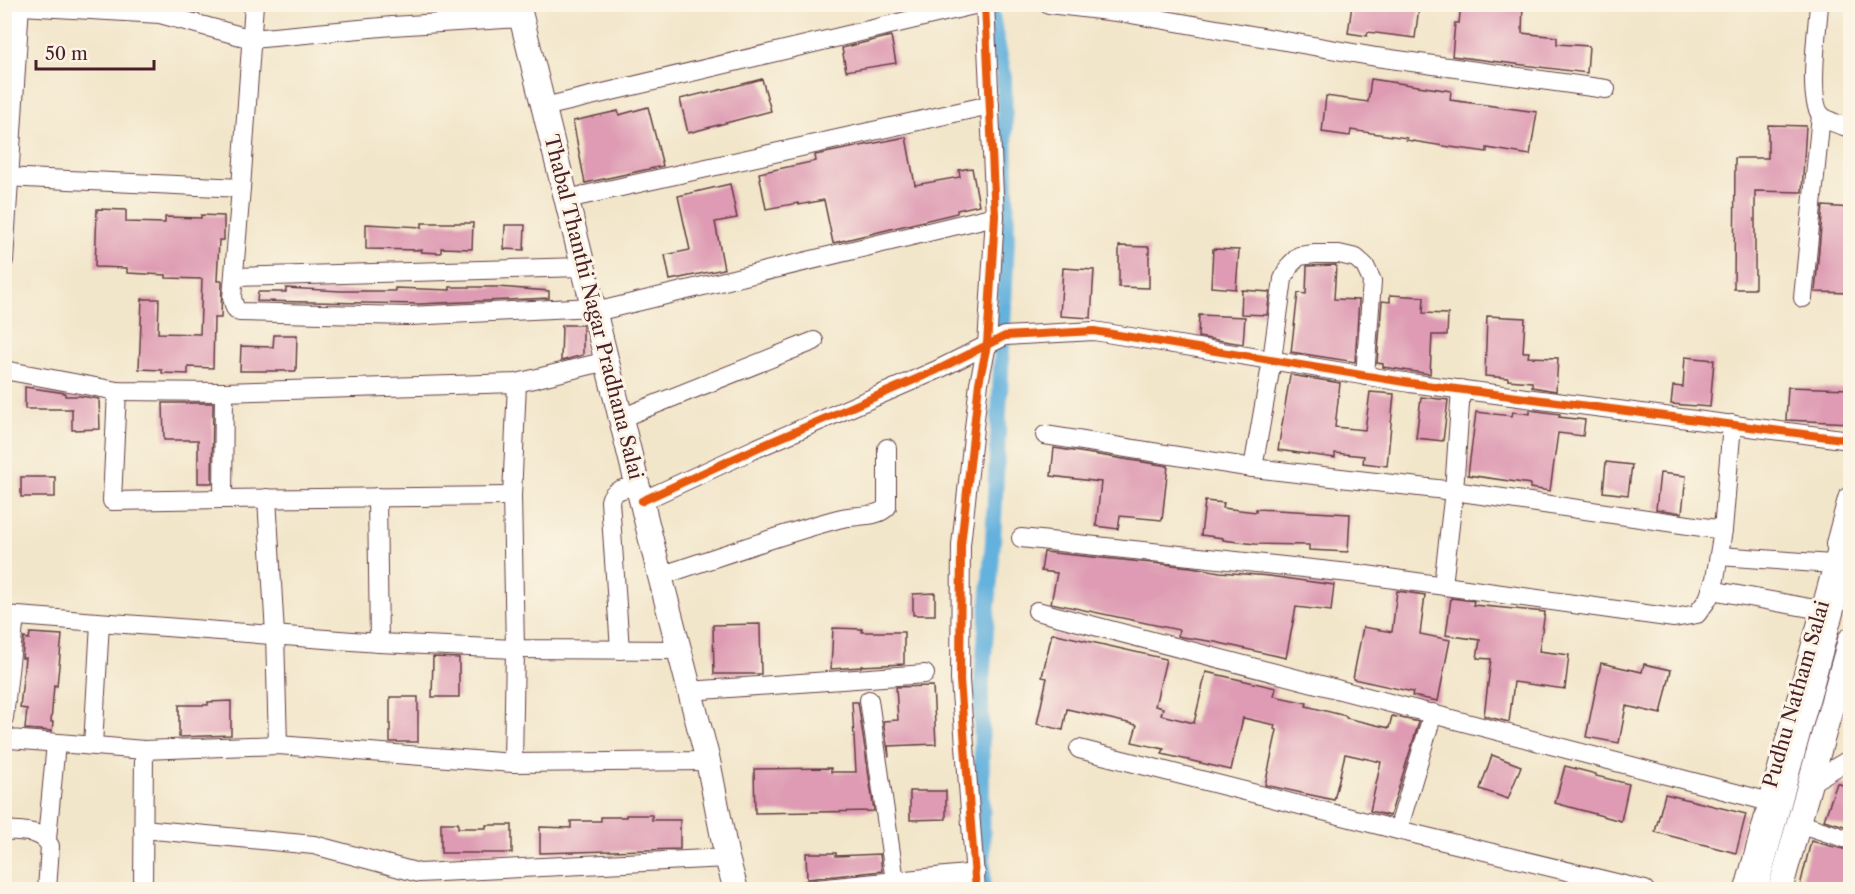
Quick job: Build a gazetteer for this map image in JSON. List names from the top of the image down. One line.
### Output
{"streets":{"main road":["Thabal Thanthi Nagar Pradhana Salai","Pudhu Natham Salai"]},"scale_bar":"50 m"}
